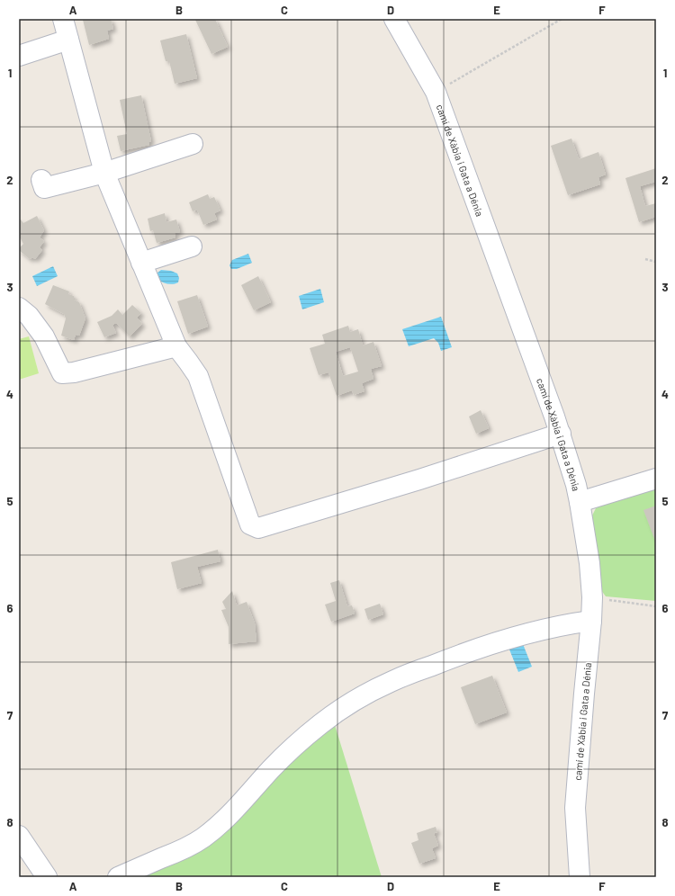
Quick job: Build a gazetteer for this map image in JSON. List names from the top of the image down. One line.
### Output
{"streets":{"street":["camí de Xàbia i Gata a Dénia"]},"grid":{"columns":["A","B","C","D","E","F"],"rows":["1","2","3","4","5","6","7","8"]}}
